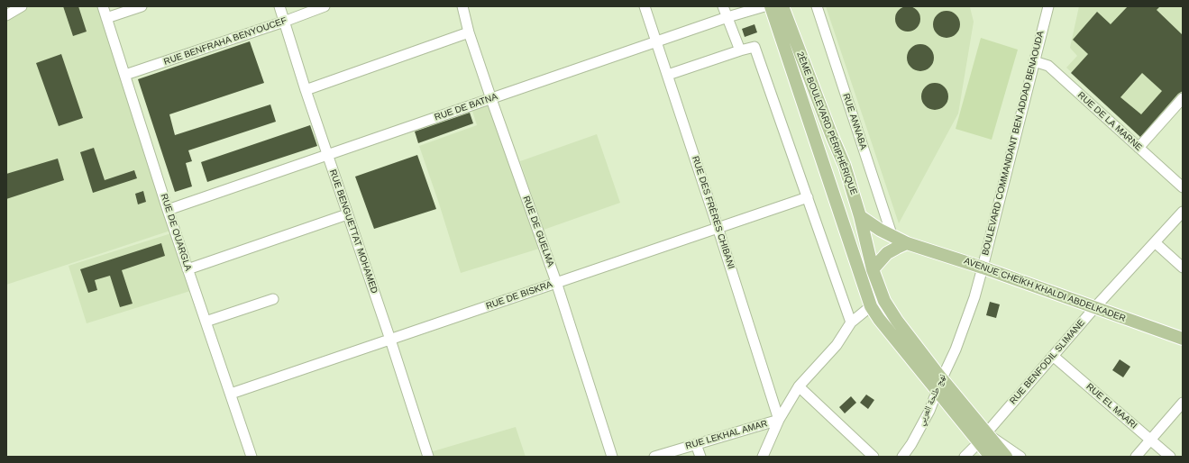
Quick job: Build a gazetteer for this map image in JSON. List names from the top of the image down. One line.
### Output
{"streets":{"main road":["2ÈME BOULEVARD PÉRIPHÉRIQUE","AVENUE CHEÏKH KHALDI ABDELKADER"],"street":["RUE BENFRAHA BENYOUCEF","RUE DE BATNA","RUE ANNABA","RUE DE LA MARNE","BOULEVARD COMMANDANT BEN ADDAD BENAOUDA","RUE DES FRÈRES CHIBANI","RUE BENGUETTAT MOHAMED","RUE DE GUELMA","RUE DE OUARGLA","RUE DE BISKRA","RUE BENFODIL SLIMANE","نهج طلحة العربي","RUE EL MAARI","RUE LEKHAL AMAR"]},"crossings":[["RUE BENFRAHA BENYOUCEF","RUE BENGUETTAT MOHAMED"],["RUE BENFRAHA BENYOUCEF","RUE DE OUARGLA"],["RUE DE BATNA","RUE DES FRÈRES CHIBANI"],["RUE DE BATNA","RUE BENGUETTAT MOHAMED"],["RUE DE BATNA","RUE DE GUELMA"],["RUE DE BATNA","RUE DE OUARGLA"],["RUE ANNABA","AVENUE CHEÏKH KHALDI ABDELKADER"],["RUE DE LA MARNE","BOULEVARD COMMANDANT BEN ADDAD BENAOUDA"],["2ÈME BOULEVARD PÉRIPHÉRIQUE","BOULEVARD COMMANDANT BEN ADDAD BENAOUDA"],["2ÈME BOULEVARD PÉRIPHÉRIQUE","AVENUE CHEÏKH KHALDI ABDELKADER"],["2ÈME BOULEVARD PÉRIPHÉRIQUE","RUE BENFODIL SLIMANE"],["2ÈME BOULEVARD PÉRIPHÉRIQUE","نهج طلحة العربي"],["BOULEVARD COMMANDANT BEN ADDAD BENAOUDA","AVENUE CHEÏKH KHALDI ABDELKADER"],["BOULEVARD COMMANDANT BEN ADDAD BENAOUDA","نهج طلحة العربي"],["RUE DES FRÈRES CHIBANI","RUE DE BISKRA"],["RUE DES FRÈRES CHIBANI","RUE LEKHAL AMAR"],["RUE BENGUETTAT MOHAMED","RUE DE BISKRA"],["RUE DE GUELMA","RUE DE BISKRA"],["RUE DE OUARGLA","RUE DE BISKRA"],["AVENUE CHEÏKH KHALDI ABDELKADER","RUE BENFODIL SLIMANE"],["RUE BENFODIL SLIMANE","RUE EL MAARI"]]}
